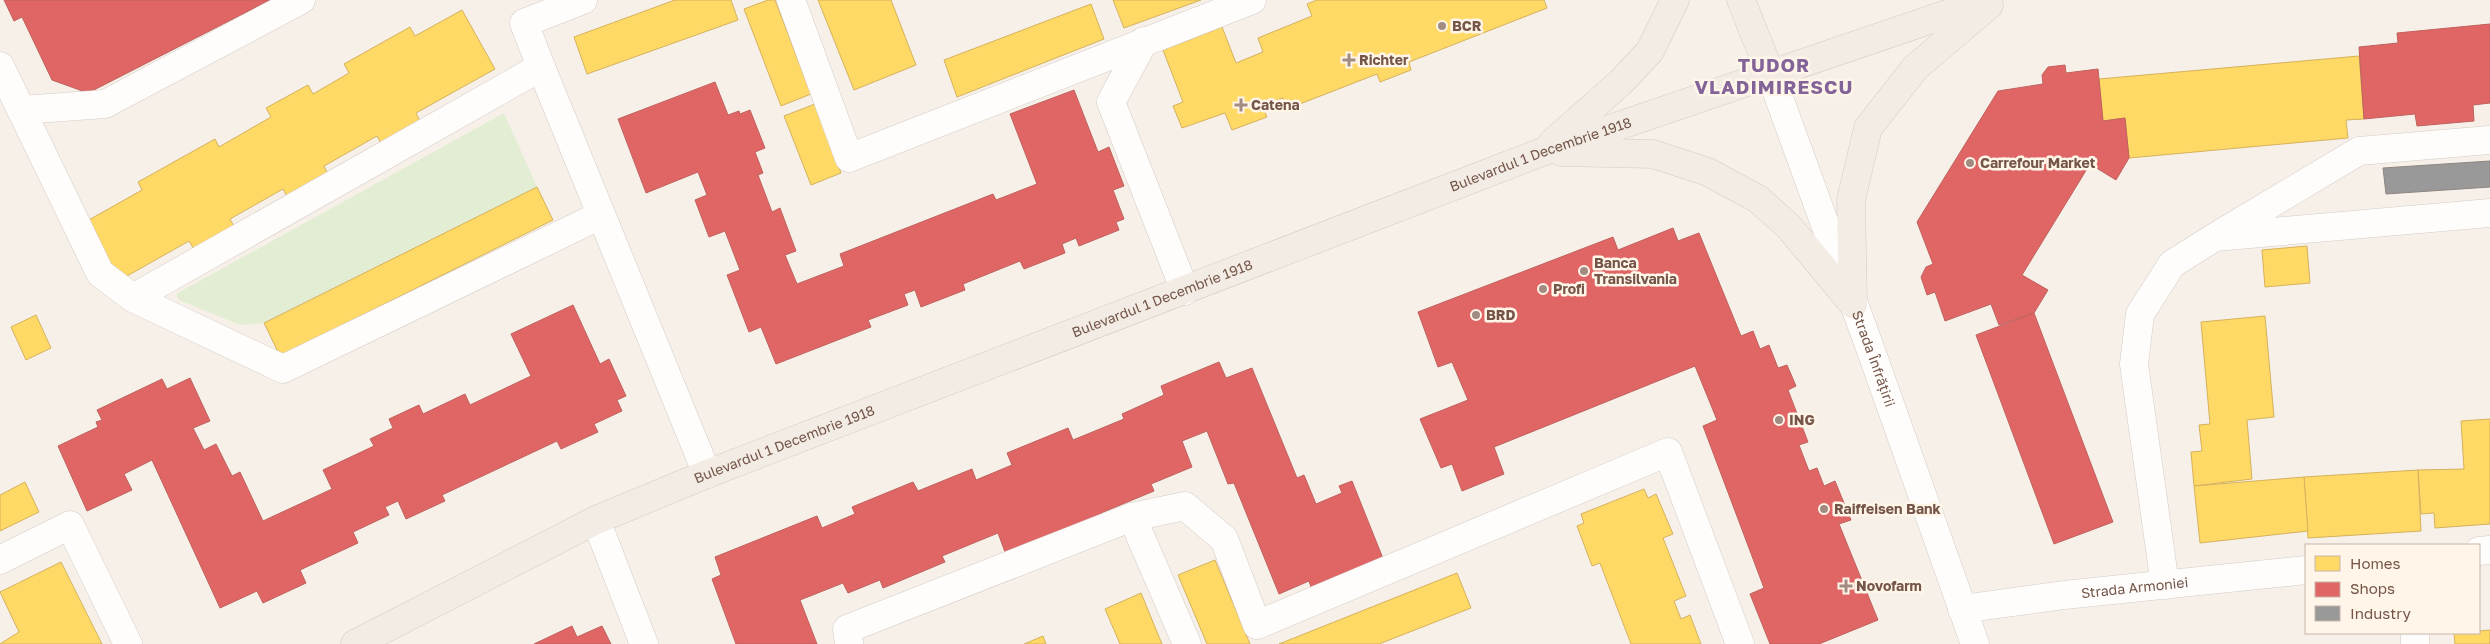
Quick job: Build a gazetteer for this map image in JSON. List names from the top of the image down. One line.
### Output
{"streets":{"main road":["Bulevardul 1 Decembrie 1918"],"street":["Strada Înfrățirii","Strada Armoniei"]},"crossings":[["Bulevardul 1 Decembrie 1918","Strada Înfrățirii"],["Strada Înfrățirii","Strada Armoniei"]],"districts":["TUDOR VLADIMIRESCU"],"places":{"other":["BCR","Carrefour Market","Banca Transilvania","Profi","BRD","ING","Raiffeisen Bank"],"health":["Richter","Catena","Novofarm"]},"legend":["Homes","Shops","Industry"]}
